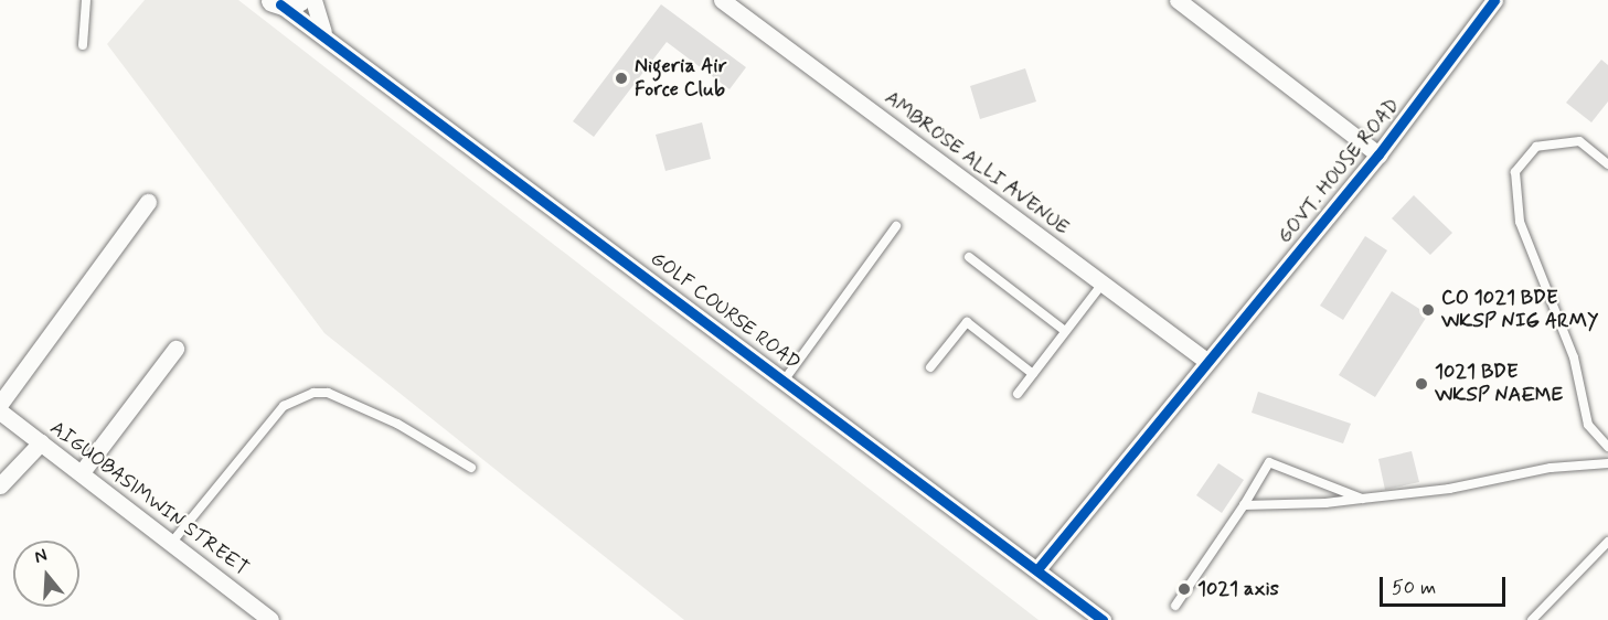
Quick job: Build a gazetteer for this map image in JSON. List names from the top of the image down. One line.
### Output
{"streets":{"street":["AMBROSE ALLI AVENUE","GOVT. HOUSE ROAD","GOLF COURSE ROAD","AIGUOBASIMWIN STREET"]},"crossings":[["AMBROSE ALLI AVENUE","GOVT. HOUSE ROAD"],["GOVT. HOUSE ROAD","GOLF COURSE ROAD"]],"places":["Nigeria Air Force Club","CO 1021 BDE WKSP NIG ARMY","1021 BDE WKSP NAEME","1021 axis"],"scale_bar":"50 m","north":"top"}
